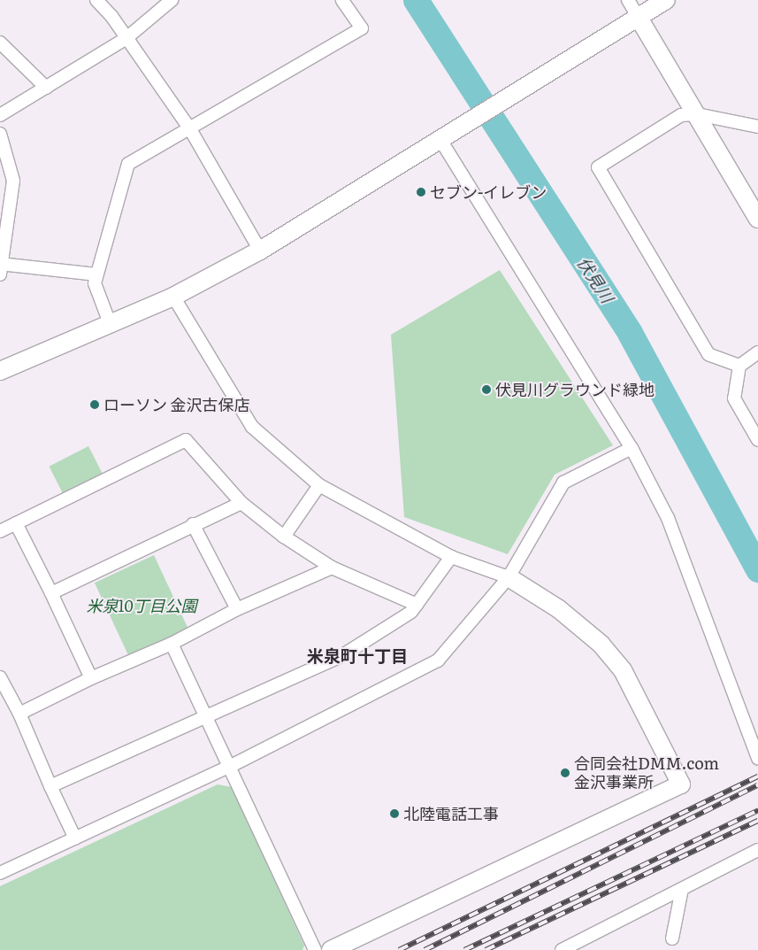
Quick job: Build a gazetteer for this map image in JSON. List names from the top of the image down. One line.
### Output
{"districts":["米泉町十丁目"],"water":["伏見川"],"parks":["米泉10丁目公園"],"places":["セブン-イレブン","伏見川グラウンド緑地","ローソン 金沢古保店","合同会社DMM.com 金沢事業所","北陸電話工事"]}
